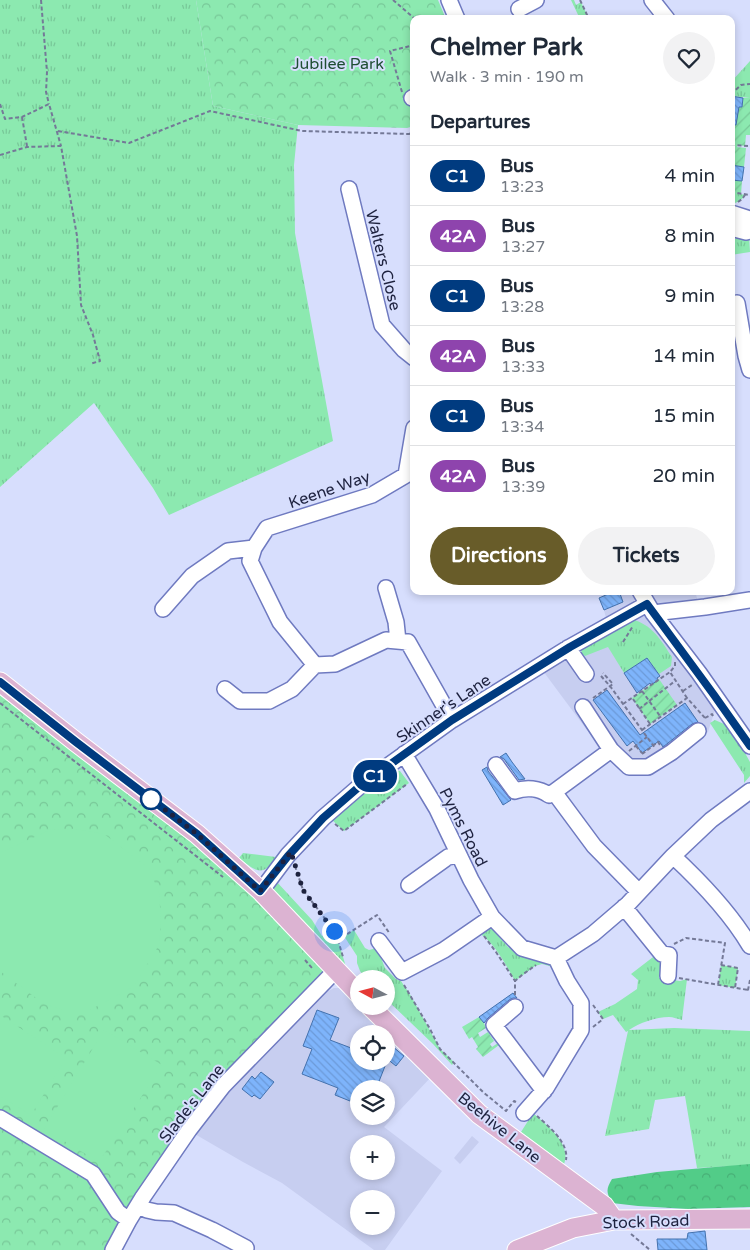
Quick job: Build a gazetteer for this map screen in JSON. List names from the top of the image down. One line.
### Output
{"streets":{"main road":["Beehive Lane","Stock Road"],"street":["Walters Close","Keene Way","Skinner's Lane","Pyms Road","Slade's Lane"]},"crossings":[["Skinner's Lane","Pyms Road"],["Beehive Lane","Stock Road"]],"parks":["Jubilee Park"],"lines":["bus line C1"],"north":"left","page":{"on_map":"C1","heading":[["Chelmer Park","Walk · 3 min · 190 m"],"Departures"],"list":[{"mark":"C1","name":"Bus","note":"13:23","value":"4 min"},{"mark":"42A","name":"Bus","note":"13:27","value":"8 min"},{"mark":"C1","name":"Bus","note":"13:28","value":"9 min"},{"mark":"42A","name":"Bus","note":"13:33","value":"14 min"},{"mark":"C1","name":"Bus","note":"13:34","value":"15 min"},{"mark":"42A","name":"Bus","note":"13:39","value":"20 min"}],"buttons":["Directions","Tickets"],"map_buttons":["+","−"]}}
